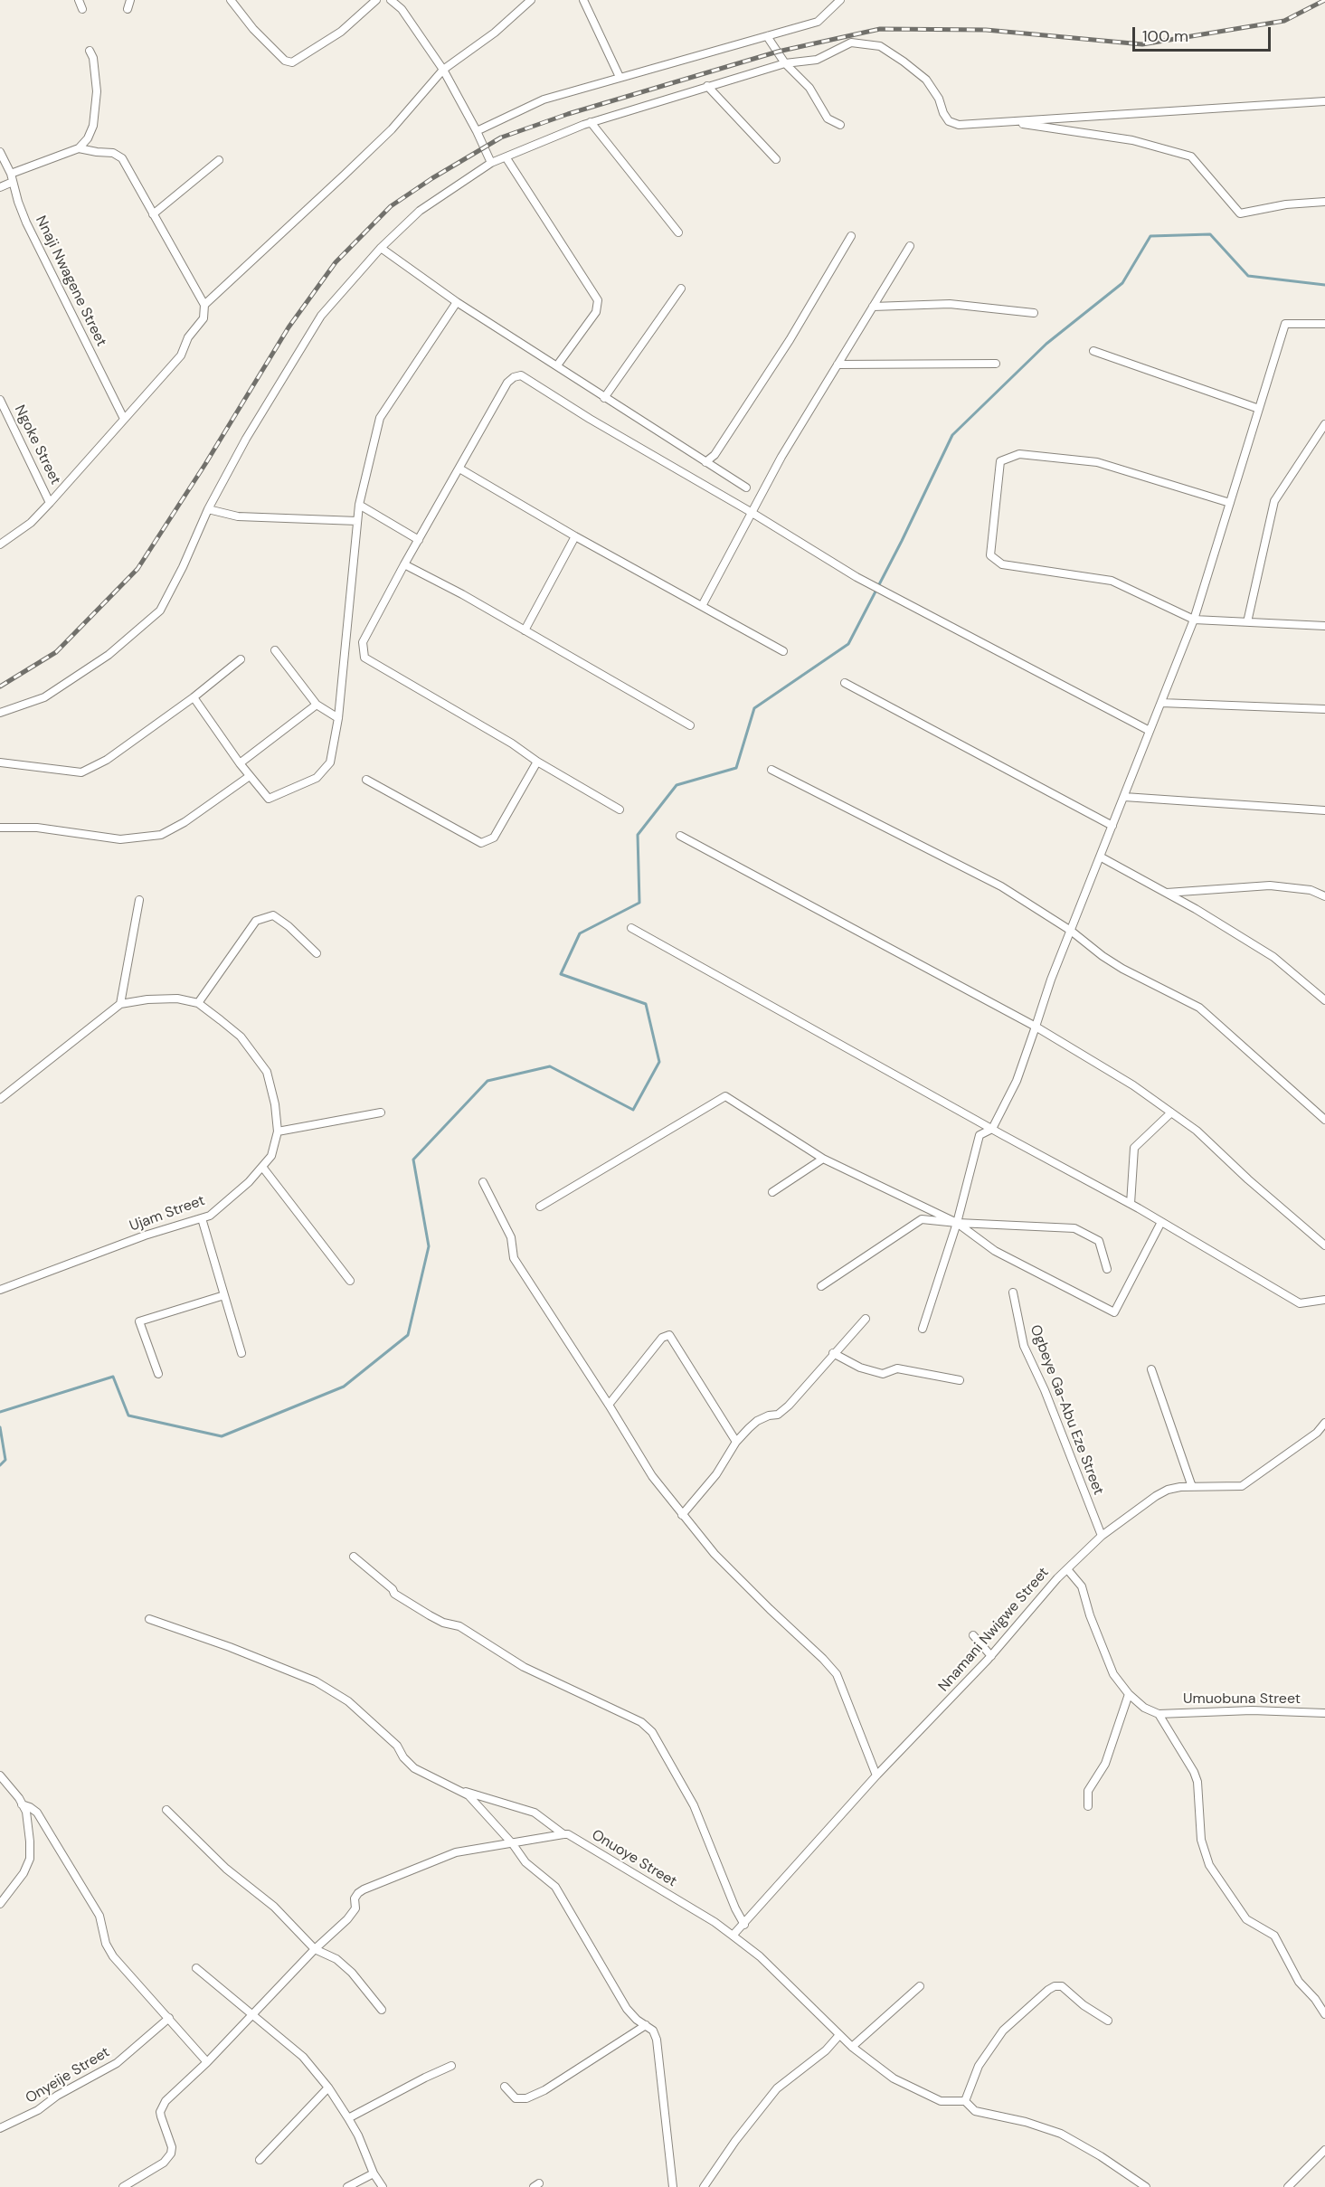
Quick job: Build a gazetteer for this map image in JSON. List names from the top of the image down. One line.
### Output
{"streets":{"street":["Nnaji Nwagene Street","Ngoke Street","Ujam Street","Ogbeye Ga-Abu Eze Street","Nnamani Nwigwe Street","Umuobuna Street","Onuoye Street","Onyeije Street"]},"crossings":[["Ogbeye Ga-Abu Eze Street","Nnamani Nwigwe Street"],["Nnamani Nwigwe Street","Onuoye Street"]],"scale_bar":"100 m"}
